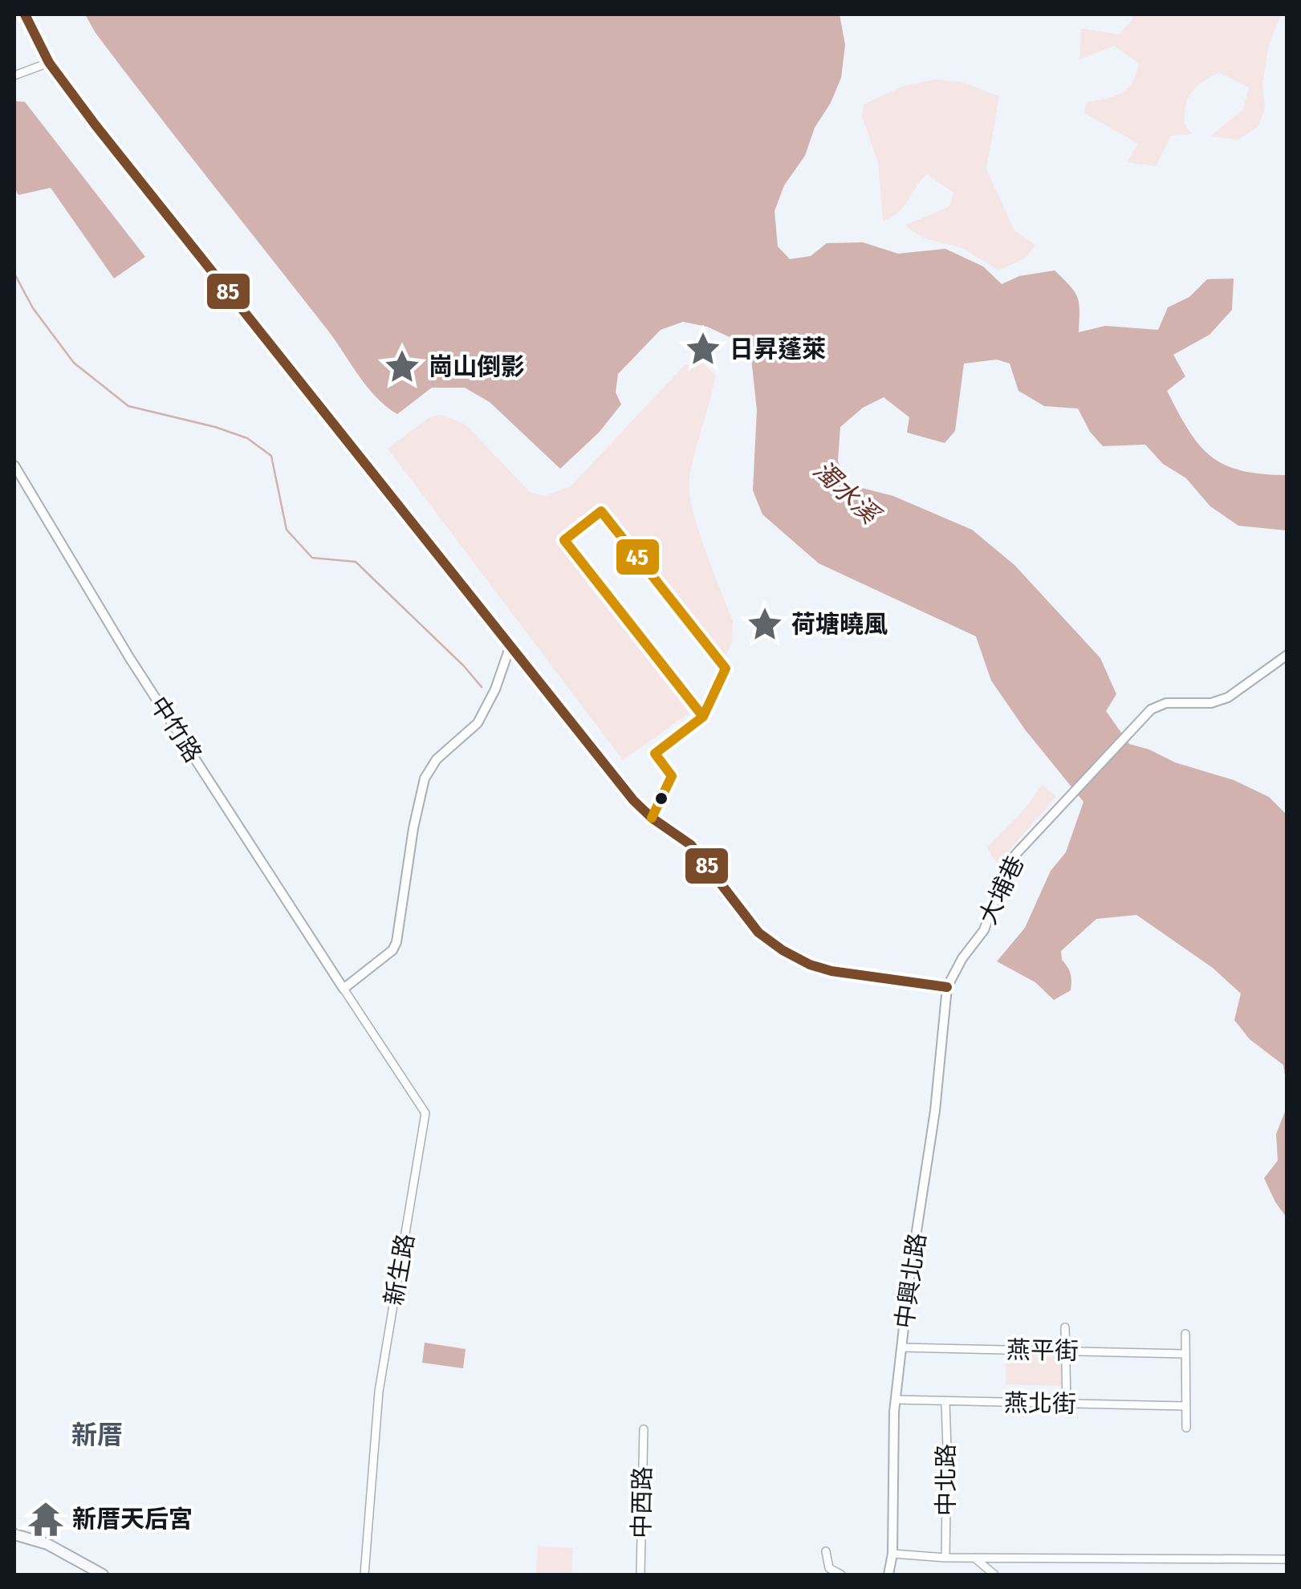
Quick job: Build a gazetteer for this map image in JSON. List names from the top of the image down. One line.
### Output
{"streets":{"street":["中竹路","大埔巷","新生路","中興北路","燕平街","燕北街","中北路","中西路"]},"crossings":[["中竹路","新生路"],["大埔巷","中興北路"],["中興北路","燕平街"],["中興北路","燕北街"],["燕北街","中北路"]],"districts":["新厝"],"water":["濁水溪"],"places":{"place":["日昇蓬萊","崗山倒影","荷塘曉風"],"temple":["新厝天后宮"]},"lines":["transit line 85","transit line 45"]}
